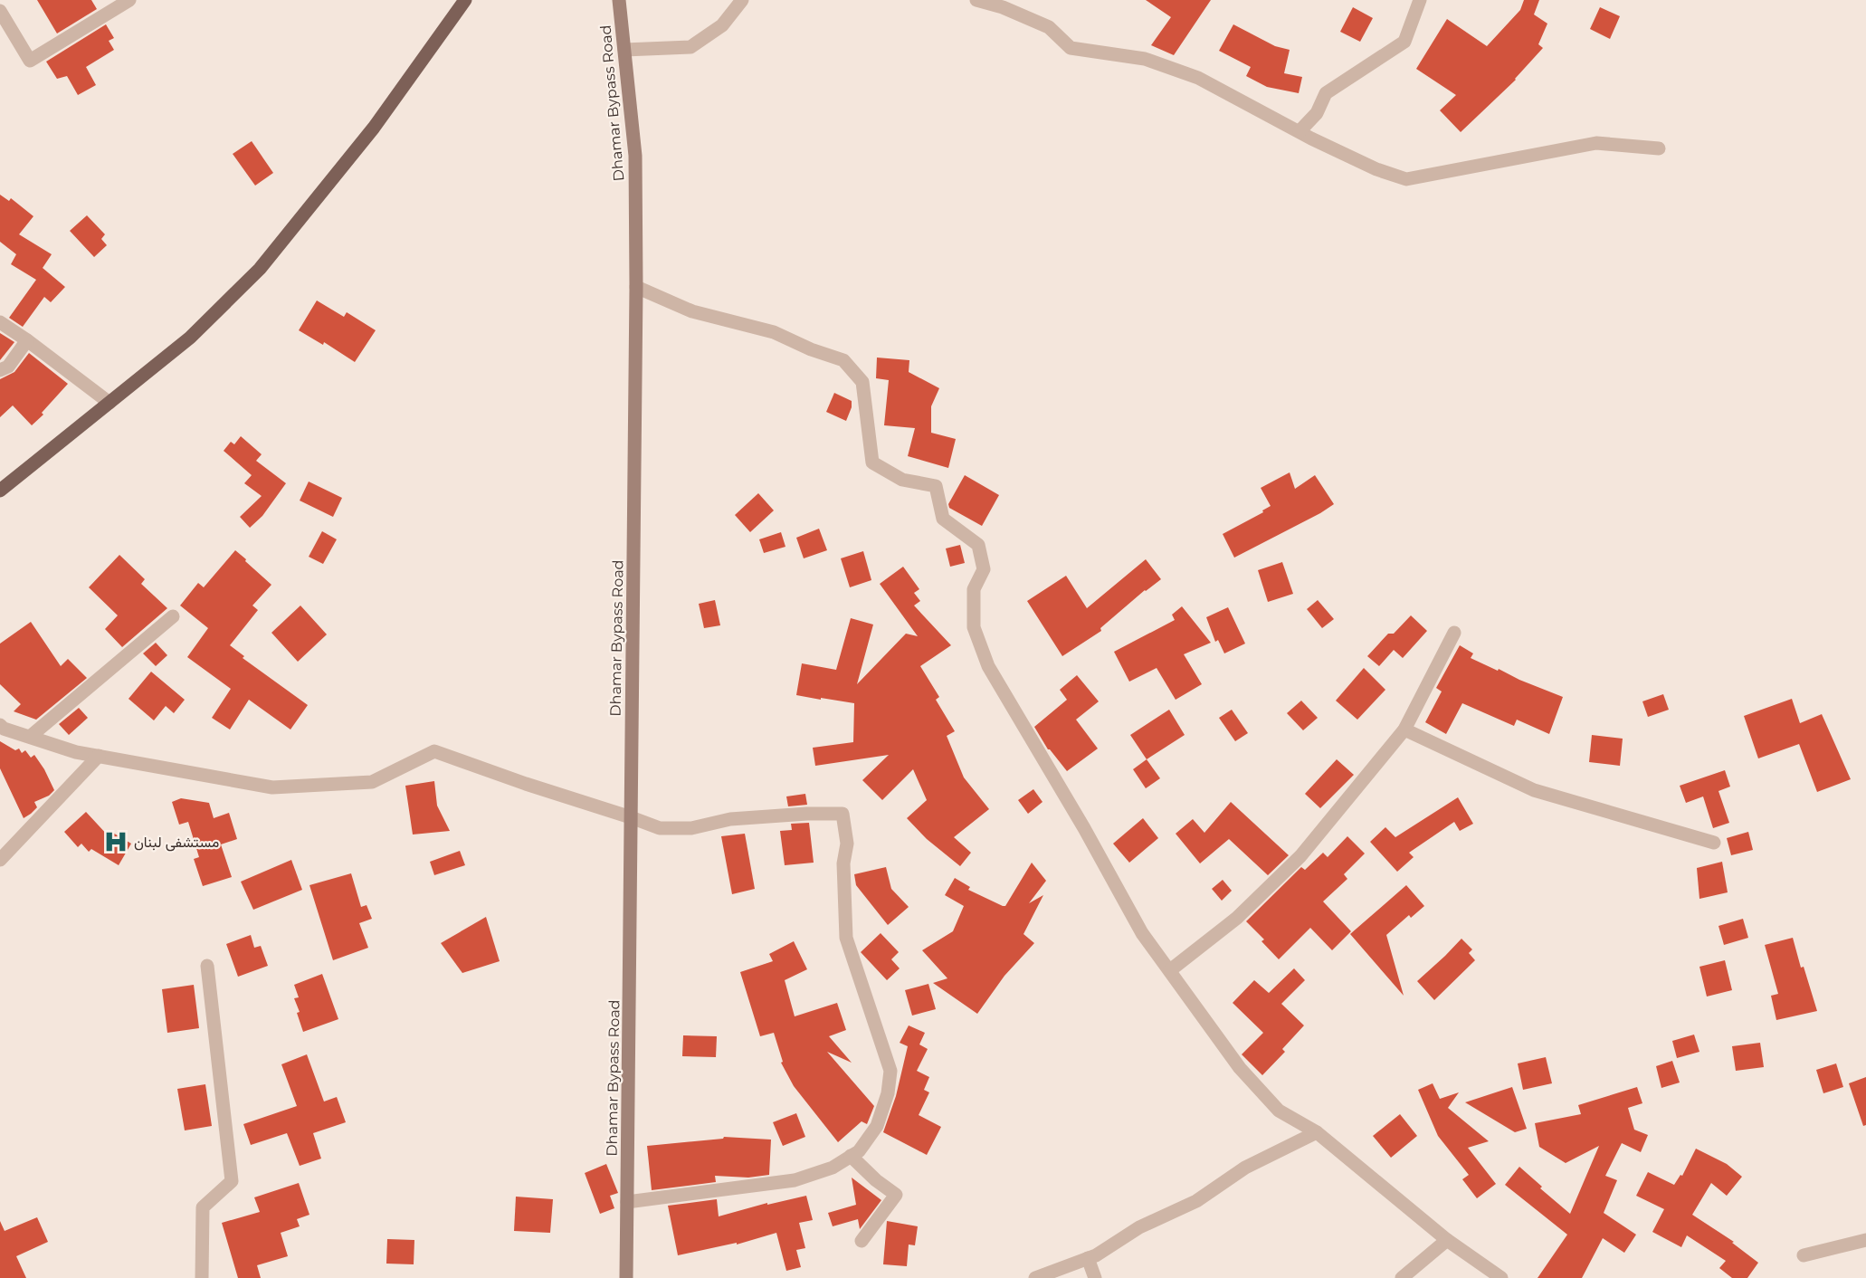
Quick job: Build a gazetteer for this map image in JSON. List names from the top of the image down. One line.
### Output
{"streets":{"main road":["Dhamar Bypass Road"]},"places":{"hospital":["مستشفى لبنان"]}}
